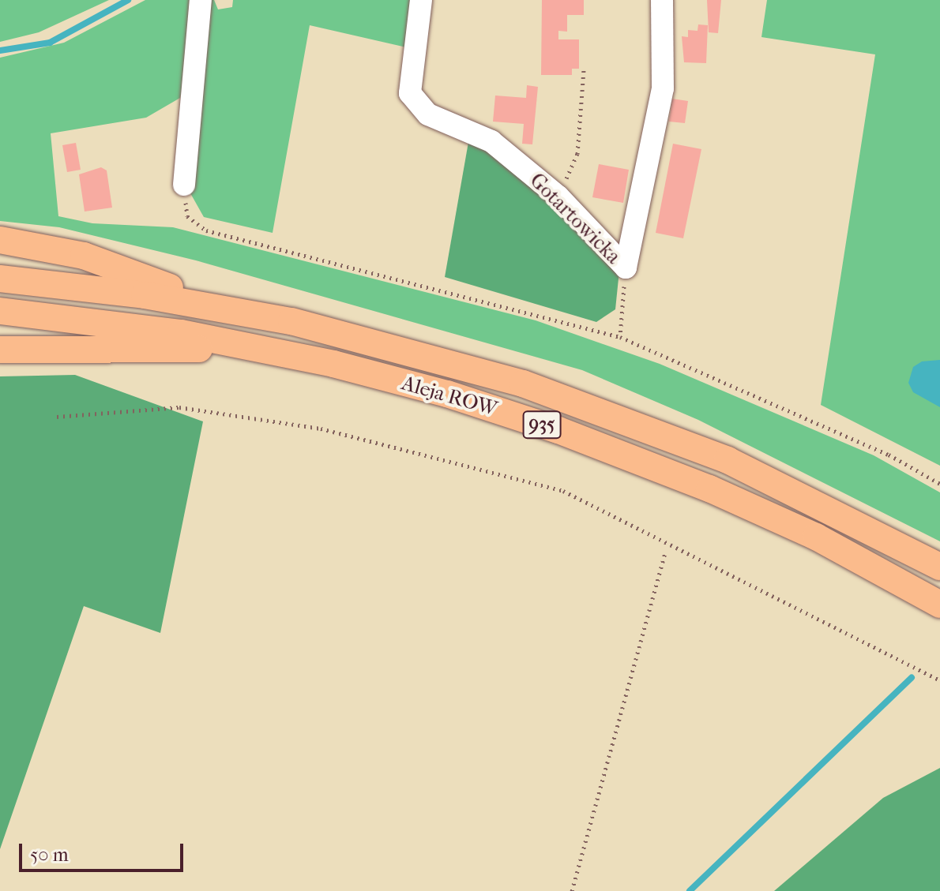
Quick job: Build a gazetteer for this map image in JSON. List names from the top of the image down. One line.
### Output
{"streets":{"main road":["Aleja ROW","935"],"street":["Gotartowicka"]},"scale_bar":"50 m"}
